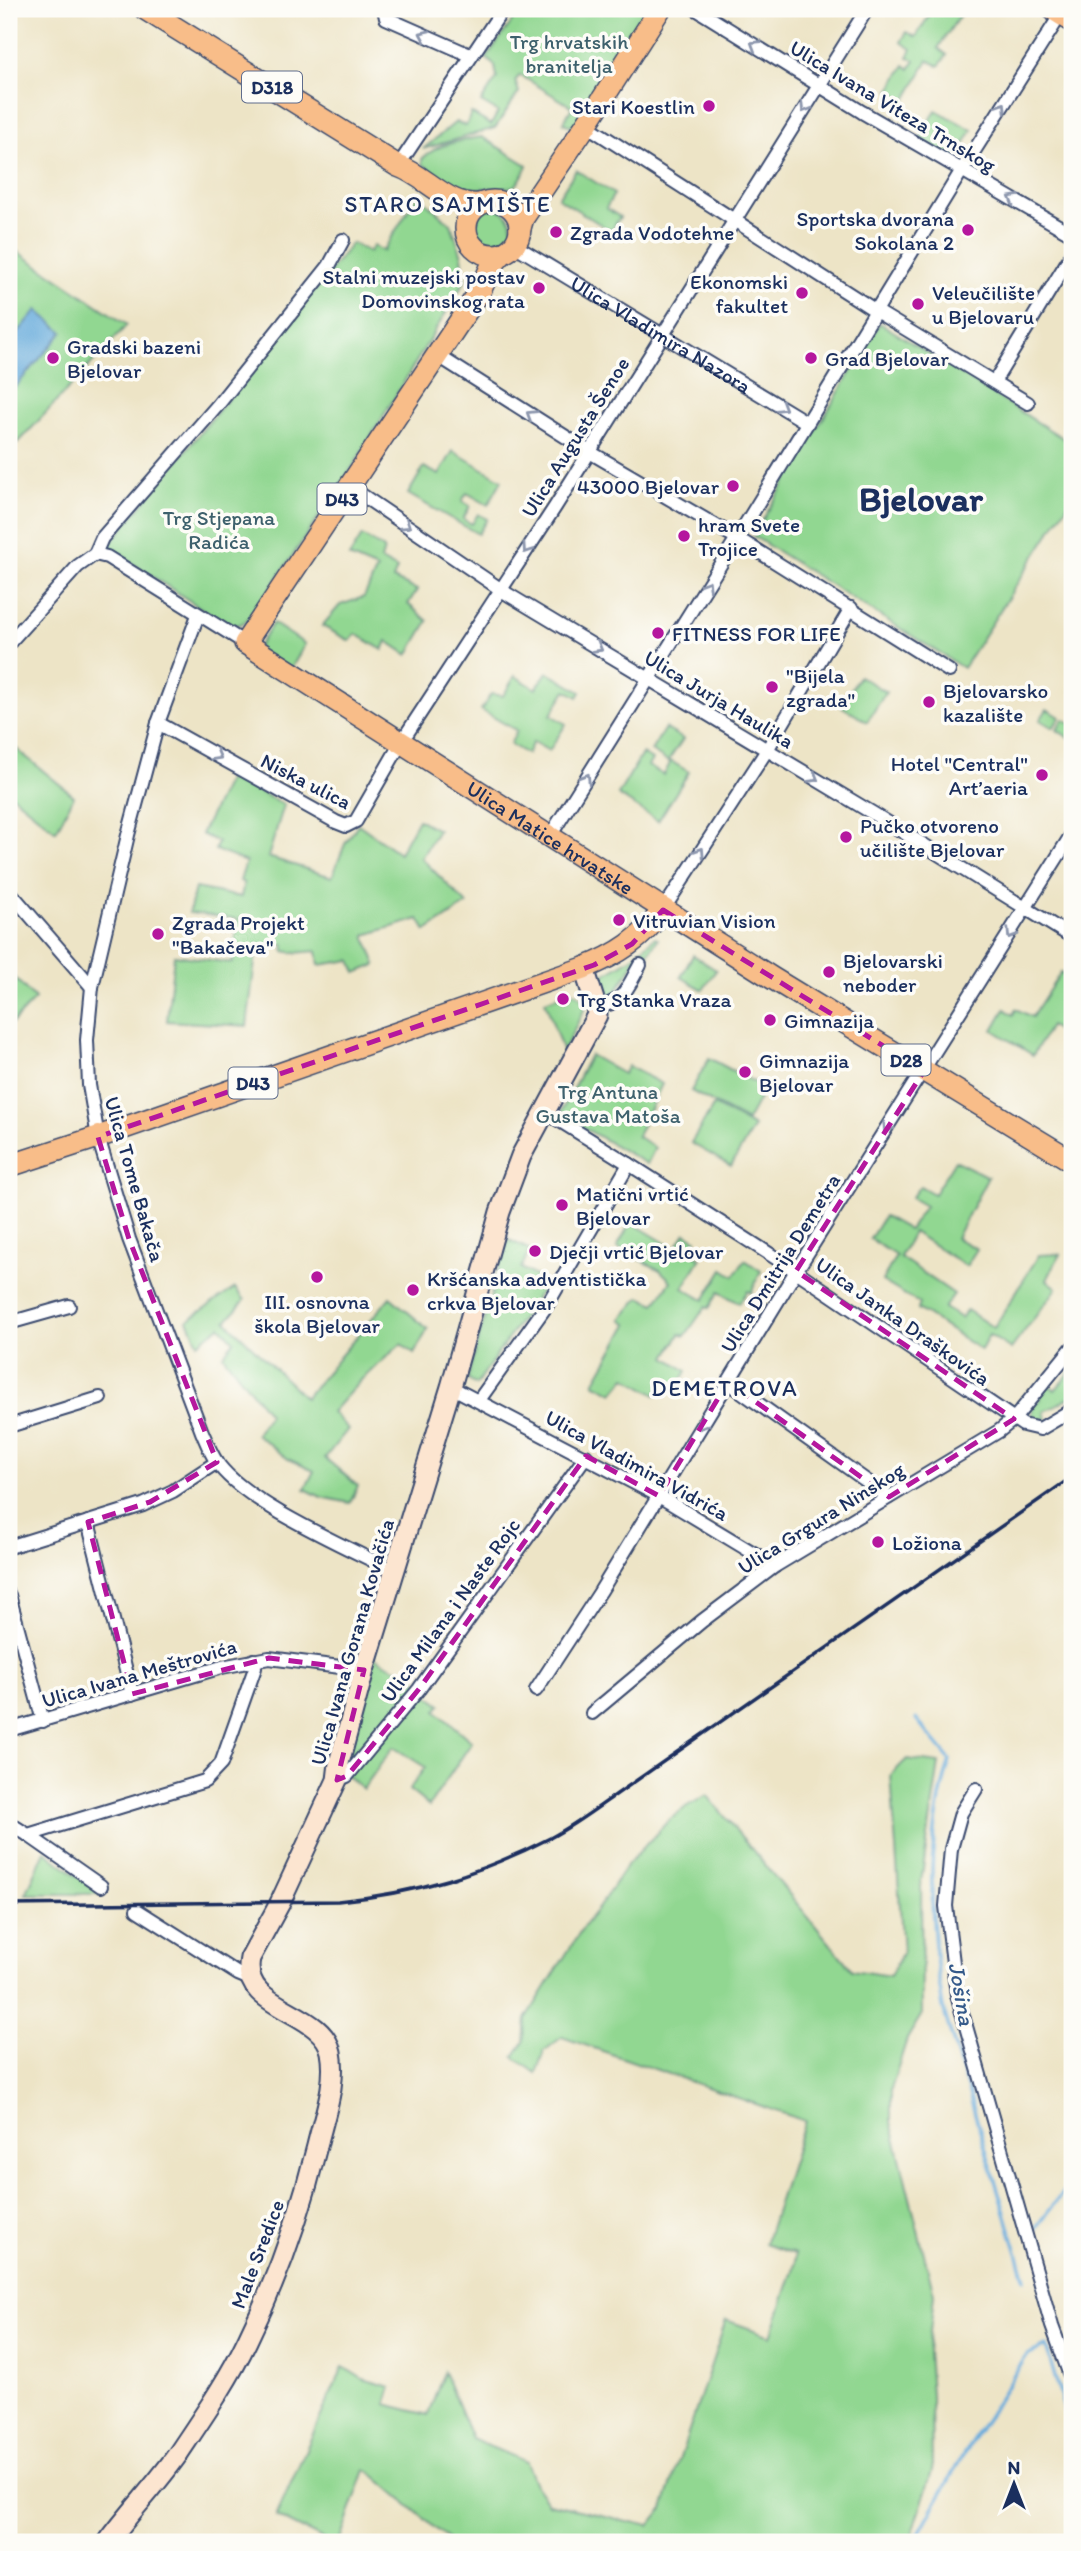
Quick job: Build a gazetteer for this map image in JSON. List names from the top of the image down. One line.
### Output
{"streets":{"main road":["D318","D43","Ulica Matice hrvatske","D28"],"street":["Ulica Ivana Viteza Trnskog","Ulica Vladimira Nazora","Ulica Augusta Šenoe","Ulica Jurja Haulika","Niska ulica","Ulica Tome Bakača","Ulica Dmitrija Demetra","Ulica Janka Draškovića","Ulica Vladimira Vidrića","Ulica Grgura Ninskog","Ulica Milana i Naste Rojc","Ulica Ivana Gorana Kovačića","Ulica Ivana Meštrovića","Male Sredice"]},"crossings":[["D318","Ulica Vladimira Nazora"],["D318","D43"],["Ulica Ivana Viteza Trnskog","Ulica Augusta Šenoe"],["Ulica Vladimira Nazora","Ulica Augusta Šenoe"],["Ulica Vladimira Nazora","D43"],["Ulica Augusta Šenoe","Ulica Jurja Haulika"],["Ulica Augusta Šenoe","Niska ulica"],["Ulica Augusta Šenoe","Ulica Matice hrvatske"],["D43","Ulica Jurja Haulika"],["D43","Ulica Matice hrvatske"],["D43","Ulica Tome Bakača"],["Ulica Jurja Haulika","Ulica Dmitrija Demetra"],["Niska ulica","Ulica Matice hrvatske"],["Niska ulica","Ulica Tome Bakača"],["Ulica Matice hrvatske","Ulica Dmitrija Demetra"],["Ulica Tome Bakača","Ulica Ivana Gorana Kovačića"],["Ulica Dmitrija Demetra","Ulica Janka Draškovića"],["Ulica Dmitrija Demetra","Ulica Vladimira Vidrića"],["Ulica Janka Draškovića","Ulica Grgura Ninskog"],["Ulica Vladimira Vidrića","Ulica Grgura Ninskog"],["Ulica Vladimira Vidrića","Ulica Milana i Naste Rojc"],["Ulica Milana i Naste Rojc","Ulica Ivana Gorana Kovačića"],["Ulica Ivana Gorana Kovačića","Ulica Ivana Meštrovića"],["Ulica Ivana Gorana Kovačića","Male Sredice"]],"one_way":["Ulica Ivana Viteza Trnskog","Ulica Vladimira Nazora","Ulica Augusta Šenoe","Ulica Jurja Haulika","Ulica Dmitrija Demetra"],"districts":["STARO SAJMIŠTE","Bjelovar","DEMETROVA"],"water":["Jošina"],"parks":["Trg hrvatskih branitelja","Trg Stjepana Radića","Trg Antuna Gustava Matoša"],"places":["Stari Koestlin","Sportska dvorana Sokolana 2","Zgrada Vodotehne","Stalni muzejski postav Domovinskog rata","Ekonomski fakultet","Veleučilište u Bjelovaru","Gradski bazeni Bjelovar","Grad Bjelovar","43000 Bjelovar","hram Svete Trojice","FITNESS FOR LIFE","\"Bijela zgrada\"","Bjelovarsko kazalište","Hotel \"Central\" Art’aeria","Pučko otvoreno učilište Bjelovar","Vitruvian Vision","Zgrada Projekt \"Bakačeva\"","Bjelovarski neboder","Trg Stanka Vraza","Gimnazija","Gimnazija Bjelovar","Matični vrtić Bjelovar","Dječji vrtić Bjelovar","III. osnovna škola Bjelovar","Kršćanska adventistička crkva Bjelovar","Ložiona"],"north":"top"}
